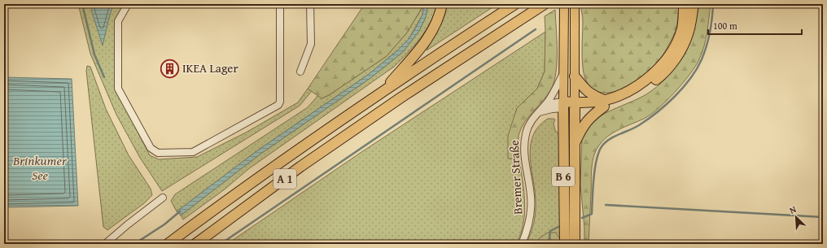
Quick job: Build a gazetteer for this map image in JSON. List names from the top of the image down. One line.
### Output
{"streets":{"highway":["B 6","A 1"],"street":["Bremer Straße"]},"crossings":[["B 6","Bremer Straße"]],"water":["Brinkumer See"],"places":{"building":["IKEA Lager"]},"scale_bar":"100 m","north":"top left"}
